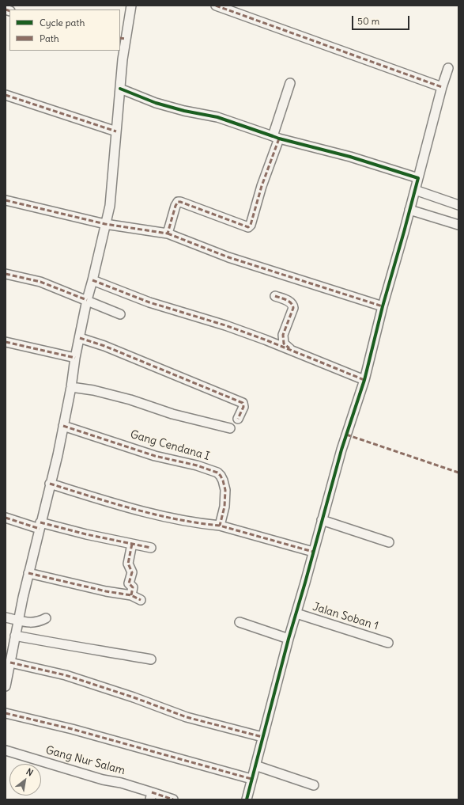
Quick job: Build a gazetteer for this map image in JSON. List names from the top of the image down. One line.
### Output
{"streets":{"street":["Gang Cendana I","Jalan Soban 1","Gang Nur Salam"]},"legend":["Cycle path","Path"],"scale_bar":"50 m","north":"top right"}
